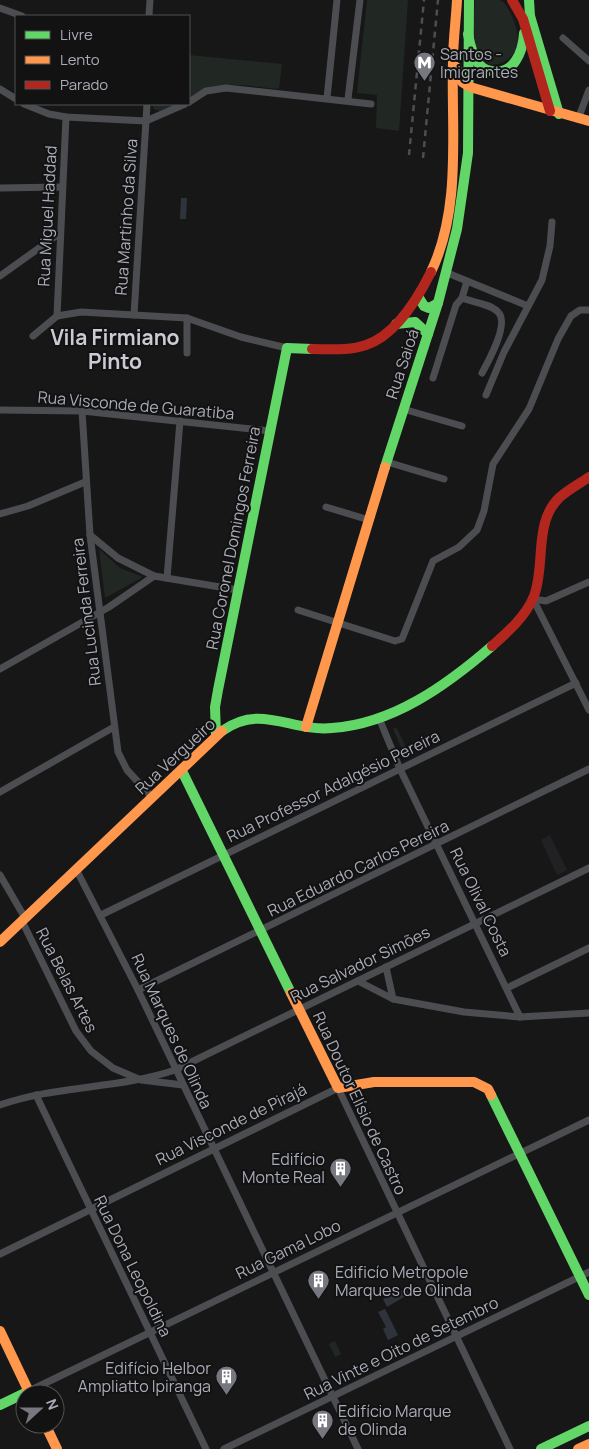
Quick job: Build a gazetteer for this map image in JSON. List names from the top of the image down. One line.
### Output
{"streets":{"street":["Rua Miguel Haddad","Rua Martinho da Silva","Rua Saioá","Rua Visconde de Guaratiba","Rua Coronel Domingos Ferreira","Rua Lucinda Ferreira","Rua Vergueiro","Rua Professor Adalgésio Pereira","Rua Eduardo Carlos Pereira","Rua Olival Costa","Rua Salvador Simões","Rua Belas Artes","Rua Marques de Olinda","Rua Doutor Elísio de Castro","Rua Visconde de Pirajá","Rua Gama Lobo","Rua Dona Leopoldina","Rua Vinte e Oito de Setembro"]},"crossings":[["Rua Saioá","Rua Vergueiro"],["Rua Visconde de Guaratiba","Rua Coronel Domingos Ferreira"],["Rua Visconde de Guaratiba","Rua Lucinda Ferreira"],["Rua Coronel Domingos Ferreira","Rua Vergueiro"],["Rua Lucinda Ferreira","Rua Vergueiro"],["Rua Vergueiro","Rua Olival Costa"],["Rua Vergueiro","Rua Belas Artes"],["Rua Vergueiro","Rua Marques de Olinda"],["Rua Vergueiro","Rua Doutor Elísio de Castro"],["Rua Professor Adalgésio Pereira","Rua Olival Costa"],["Rua Professor Adalgésio Pereira","Rua Marques de Olinda"],["Rua Professor Adalgésio Pereira","Rua Doutor Elísio de Castro"],["Rua Eduardo Carlos Pereira","Rua Olival Costa"],["Rua Eduardo Carlos Pereira","Rua Marques de Olinda"],["Rua Eduardo Carlos Pereira","Rua Doutor Elísio de Castro"],["Rua Olival Costa","Rua Salvador Simões"],["Rua Salvador Simões","Rua Belas Artes"],["Rua Salvador Simões","Rua Marques de Olinda"],["Rua Salvador Simões","Rua Doutor Elísio de Castro"],["Rua Salvador Simões","Rua Dona Leopoldina"],["Rua Marques de Olinda","Rua Visconde de Pirajá"],["Rua Marques de Olinda","Rua Gama Lobo"],["Rua Marques de Olinda","Rua Vinte e Oito de Setembro"],["Rua Doutor Elísio de Castro","Rua Visconde de Pirajá"],["Rua Doutor Elísio de Castro","Rua Gama Lobo"],["Rua Doutor Elísio de Castro","Rua Vinte e Oito de Setembro"],["Rua Visconde de Pirajá","Rua Gama Lobo"],["Rua Visconde de Pirajá","Rua Dona Leopoldina"],["Rua Gama Lobo","Rua Dona Leopoldina"]],"districts":["Vila Firmiano Pinto"],"places":{"metro station":["Santos - Imigrantes"],"building":["Edifício Monte Real","Edificío Metropole Marques de Olinda","Edifício Helbor Ampliatto Ipiranga","Edifício Marque de Olinda"]},"legend":["Livre","Lento","Parado"],"north":"right"}
